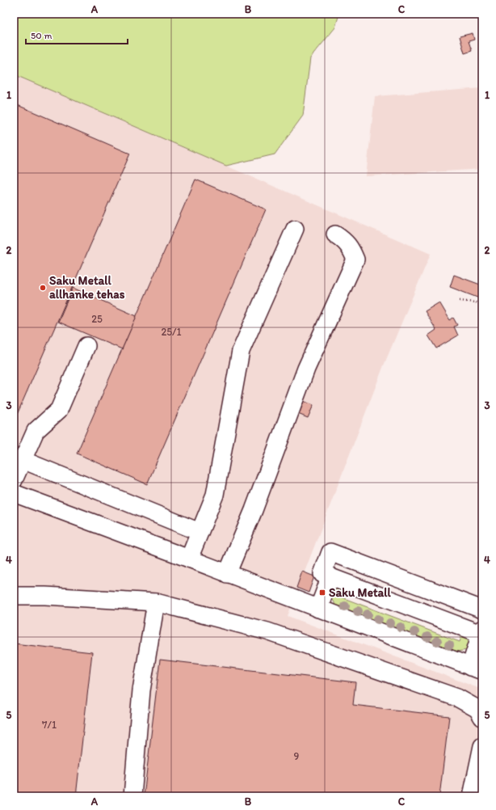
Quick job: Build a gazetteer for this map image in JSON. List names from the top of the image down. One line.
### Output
{"places":{"other":["Saku Metall allhanke tehas"],"transit":["Saku Metall"]},"house_numbers":["25","25/1","7/1","9"],"scale_bar":"50 m","grid":{"columns":["A","B","C"],"rows":["1","2","3","4","5"]}}
